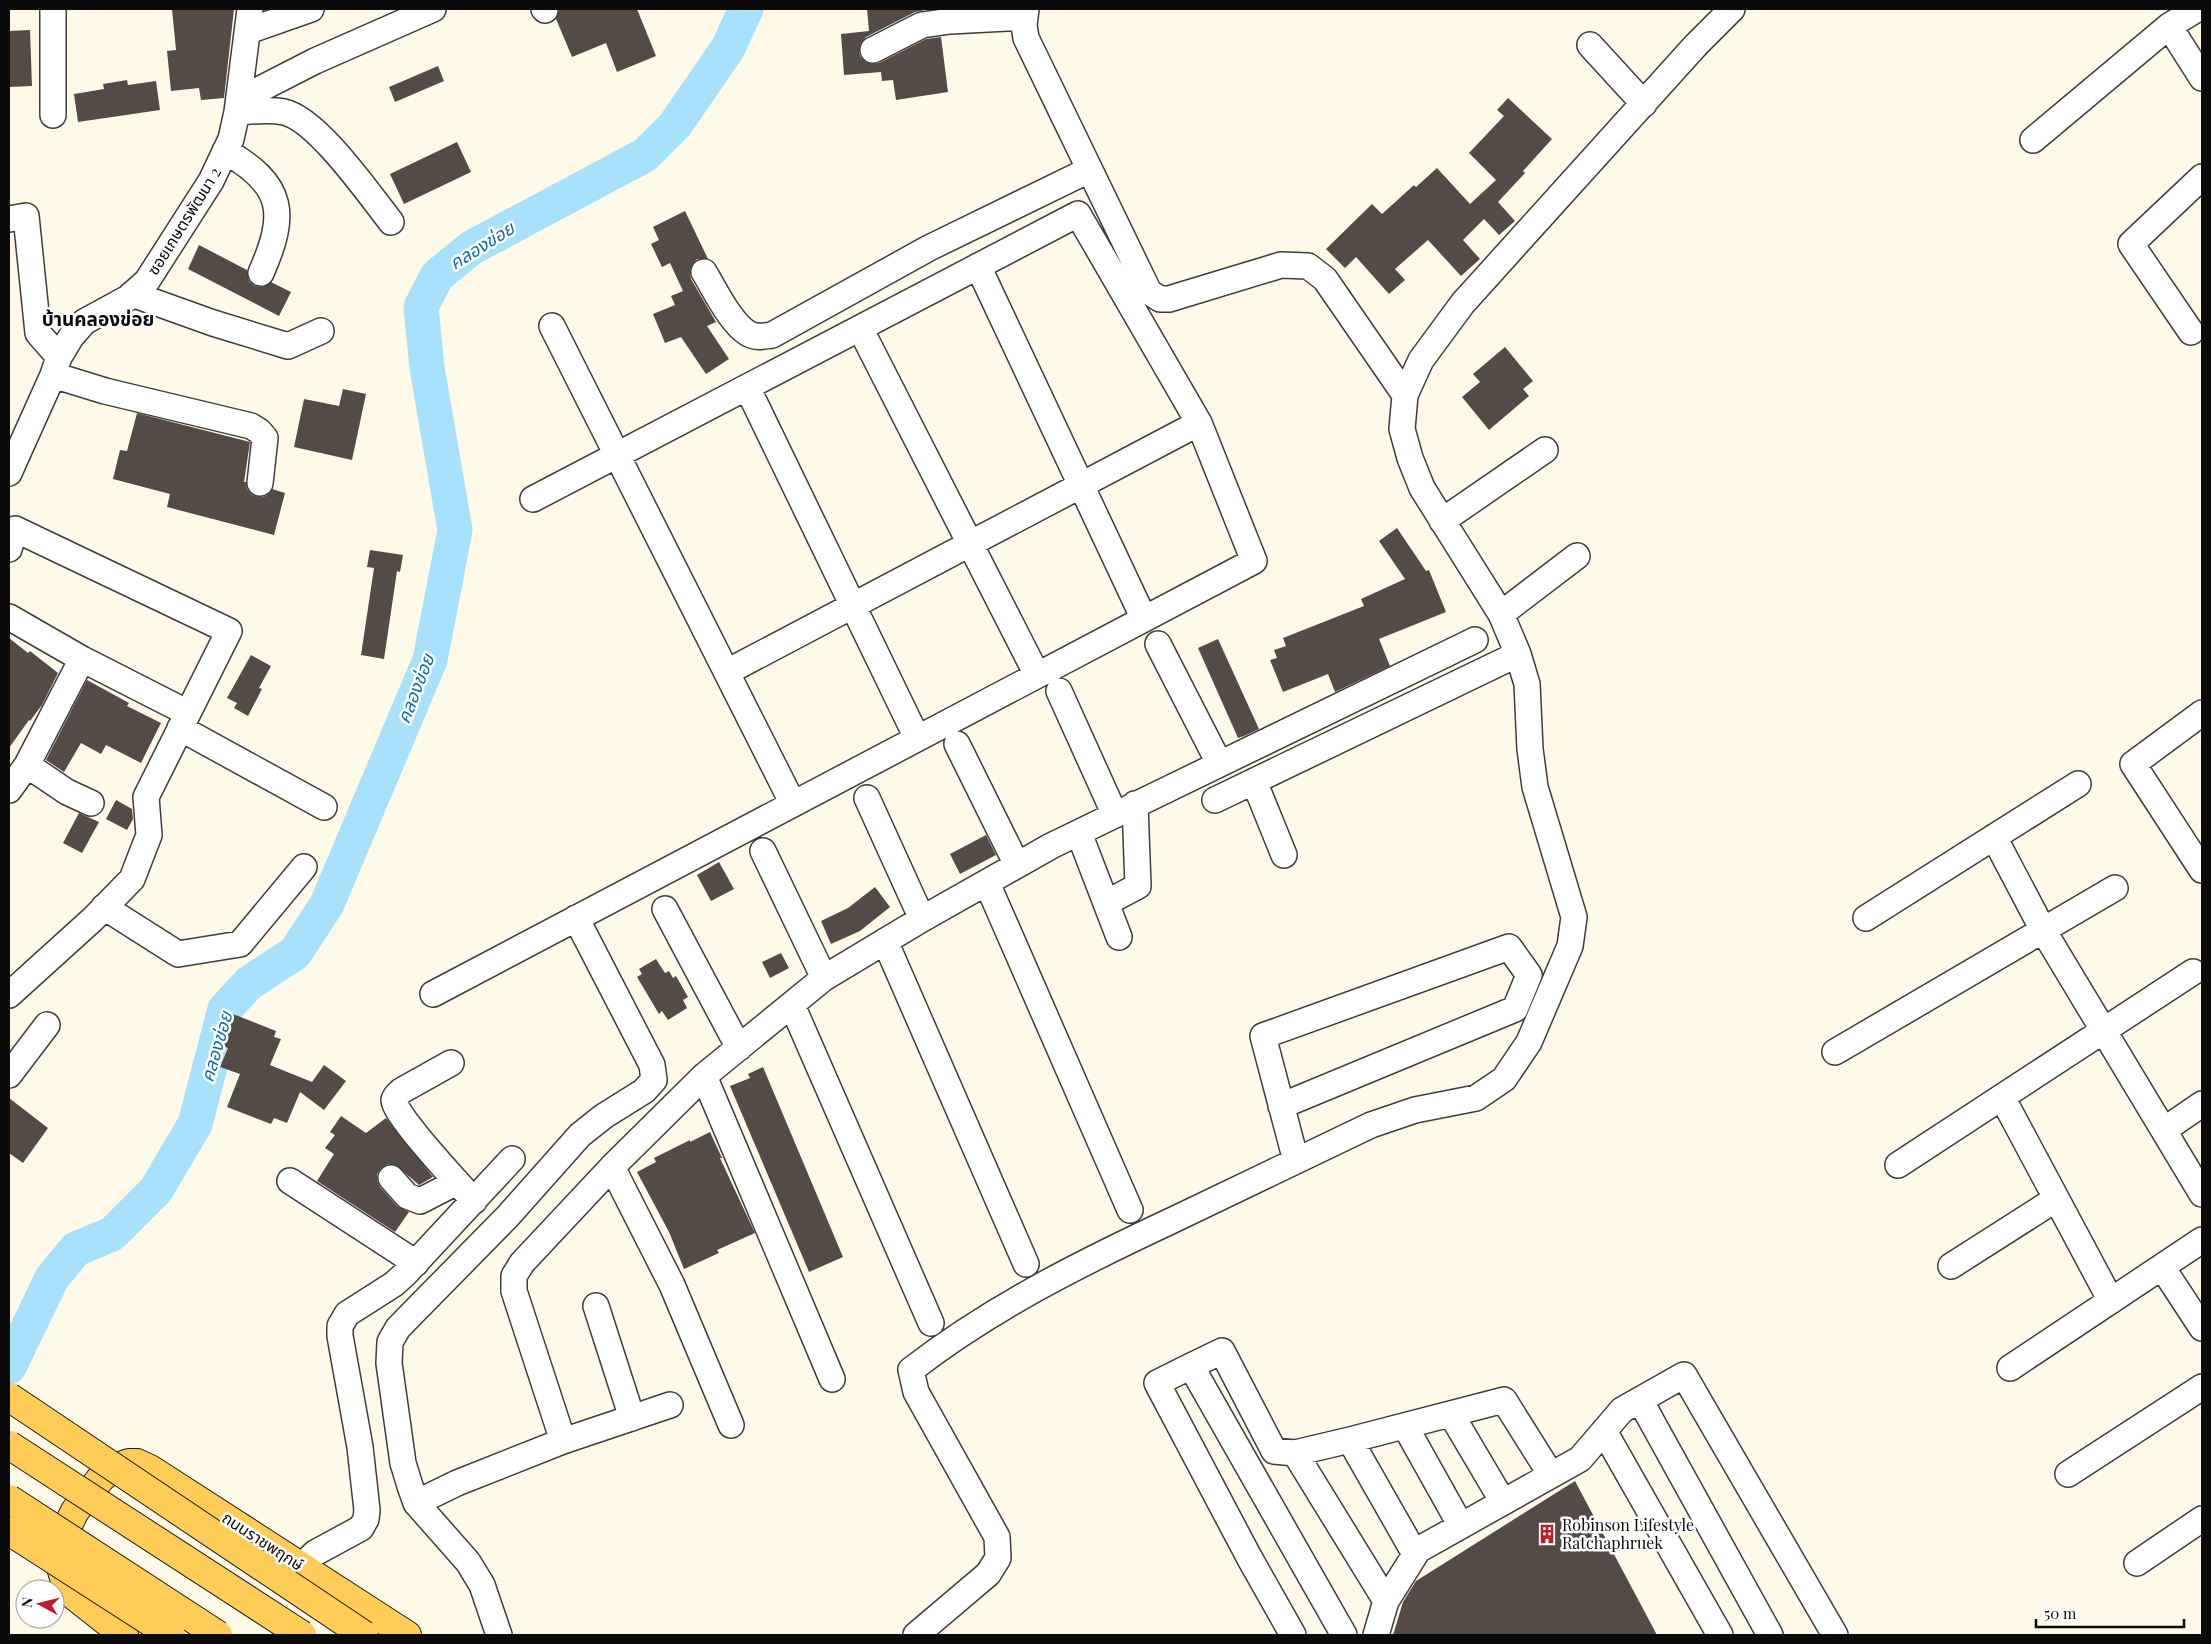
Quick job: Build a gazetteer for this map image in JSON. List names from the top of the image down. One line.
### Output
{"streets":{"main road":["ถนนราชพฤกษ์"],"street":["ซอยเกษตรพัฒนา 2"]},"districts":["บ้านคลองข่อย"],"water":["คลองข่อย"],"places":{"building":["Robinson Lifestyle Ratchaphruek"]},"scale_bar":"50 m","north":"left"}
